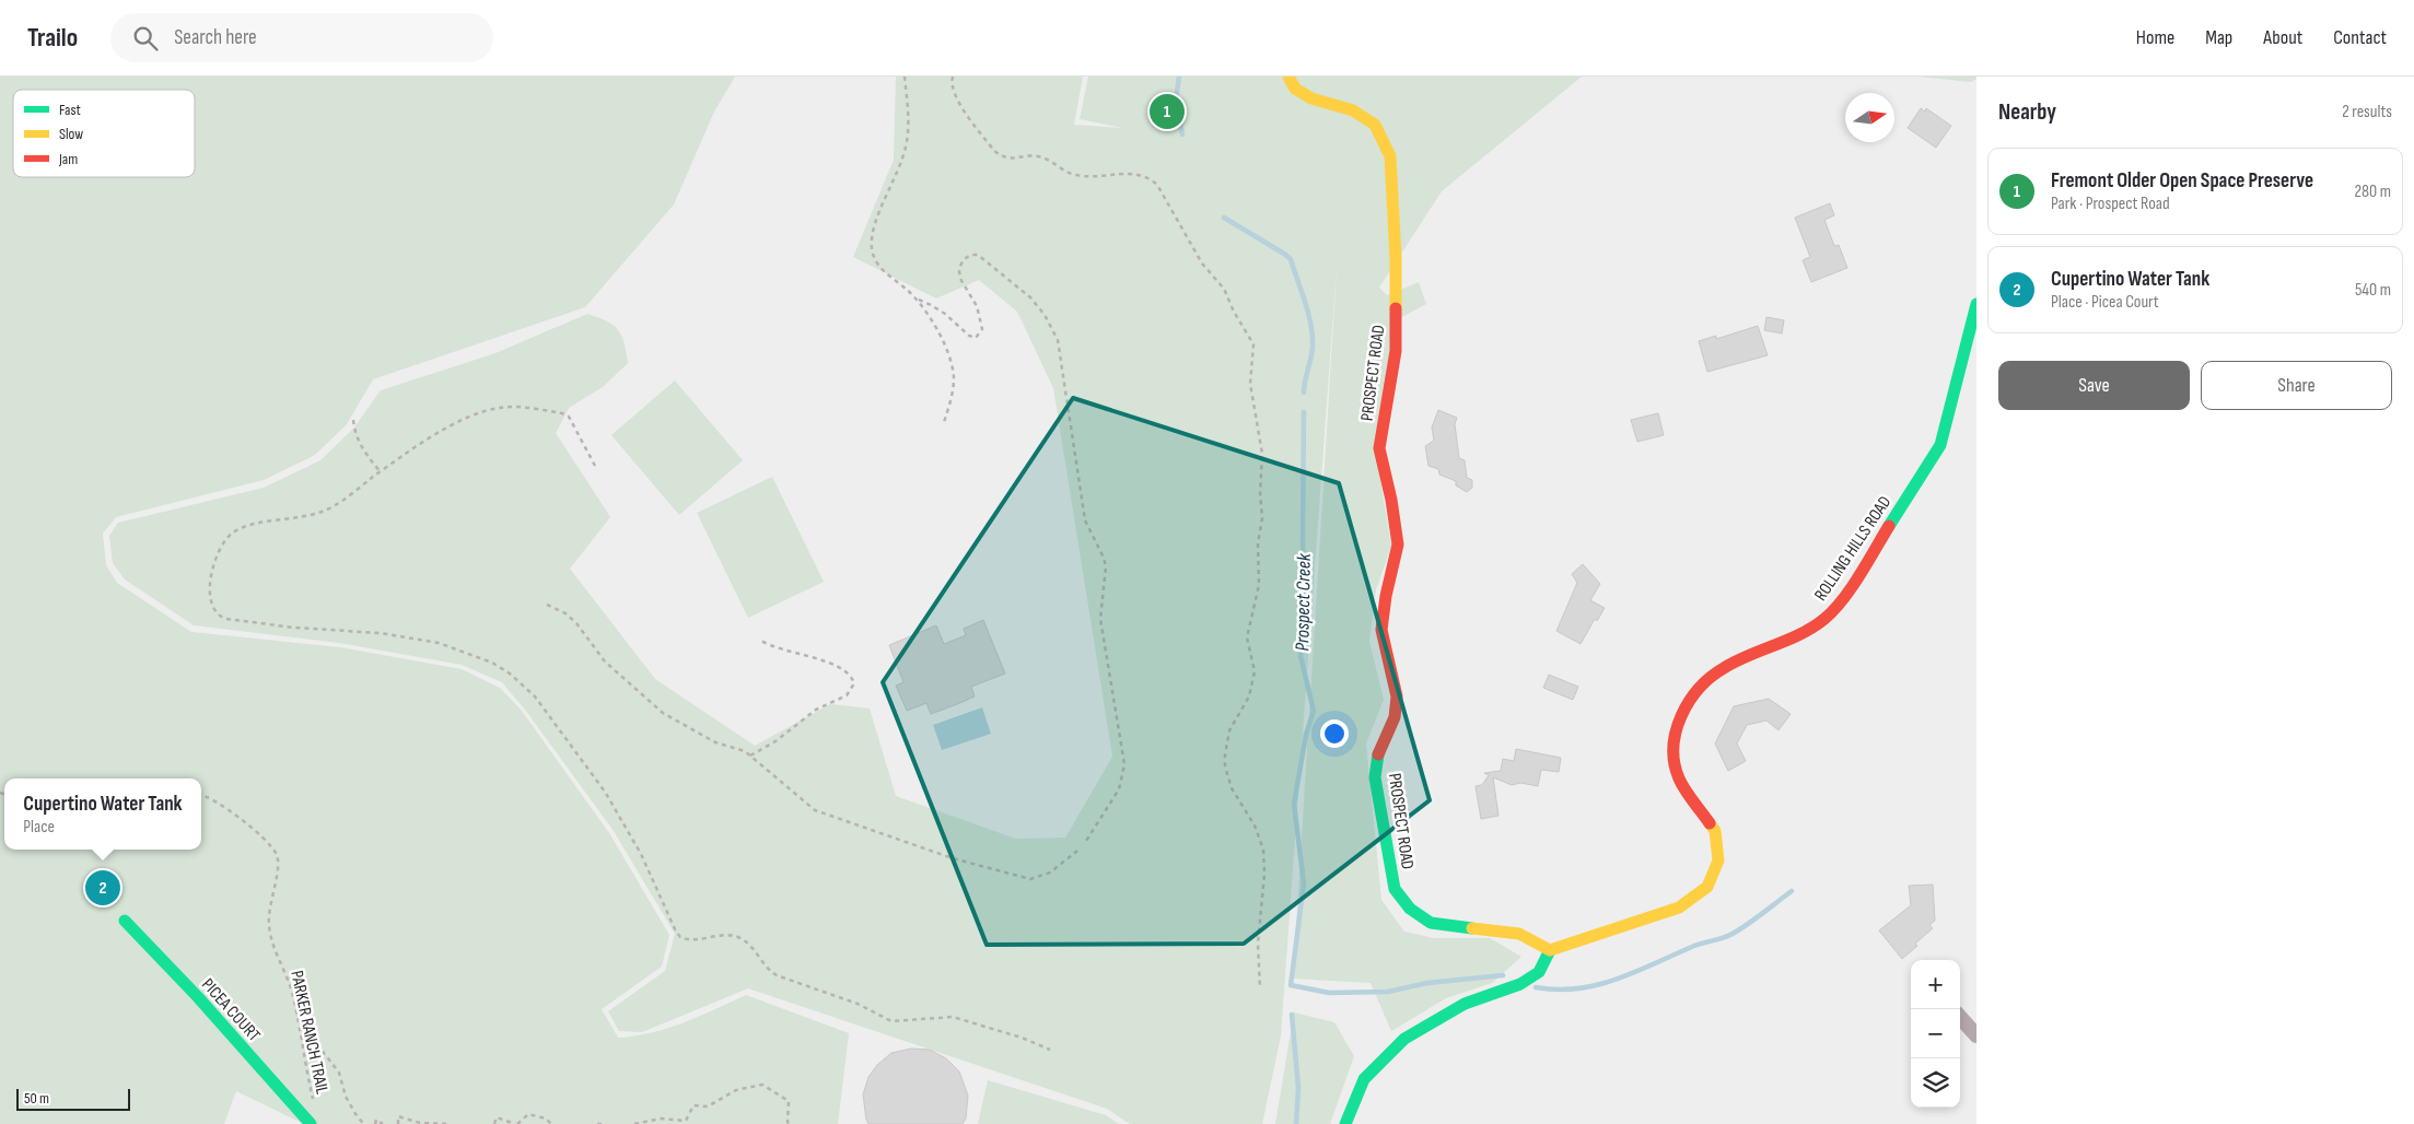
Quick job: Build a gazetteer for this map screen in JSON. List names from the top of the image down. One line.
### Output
{"streets":{"street":["PROSPECT ROAD","ROLLING HILLS ROAD","PICEA COURT"],"path":["PARKER RANCH TRAIL"]},"crossings":[["PROSPECT ROAD","ROLLING HILLS ROAD"]],"water":["Prospect Creek"],"legend":["Fast","Slow","Jam"],"scale_bar":"50 m","north":"right","page":{"header":"Trailo","search":"Search here","nav":["Home","Map","About","Contact"],"heading":["Nearby","2 results"],"pins":["1","2"],"list":[{"mark":"1","name":"Fremont Older Open Space Preserve","note":"Park · Prospect Road","value":"280 m"},{"mark":"2","name":"Cupertino Water Tank","note":"Place · Picea Court","value":"540 m"}],"buttons":["Save","Share"],"popup":["Cupertino Water Tank","Place"],"map_buttons":["+","−"],"scale":"50 m"}}
